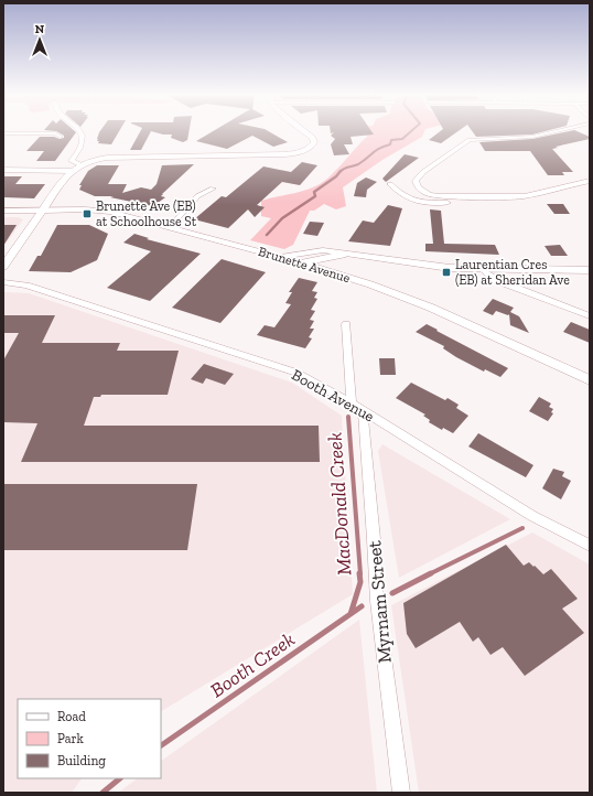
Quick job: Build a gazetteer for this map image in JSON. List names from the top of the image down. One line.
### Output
{"streets":{"main road":["Brunette Avenue"],"street":["Booth Avenue","Myrnam Street"]},"crossings":[["Booth Avenue","Myrnam Street"]],"water":["MacDonald Creek","Booth Creek"],"places":{"transit":["Brunette Ave (EB) at Schoolhouse St","Laurentian Cres (EB) at Sheridan Ave"]},"legend":["Road","Park","Building"],"north":"top"}
